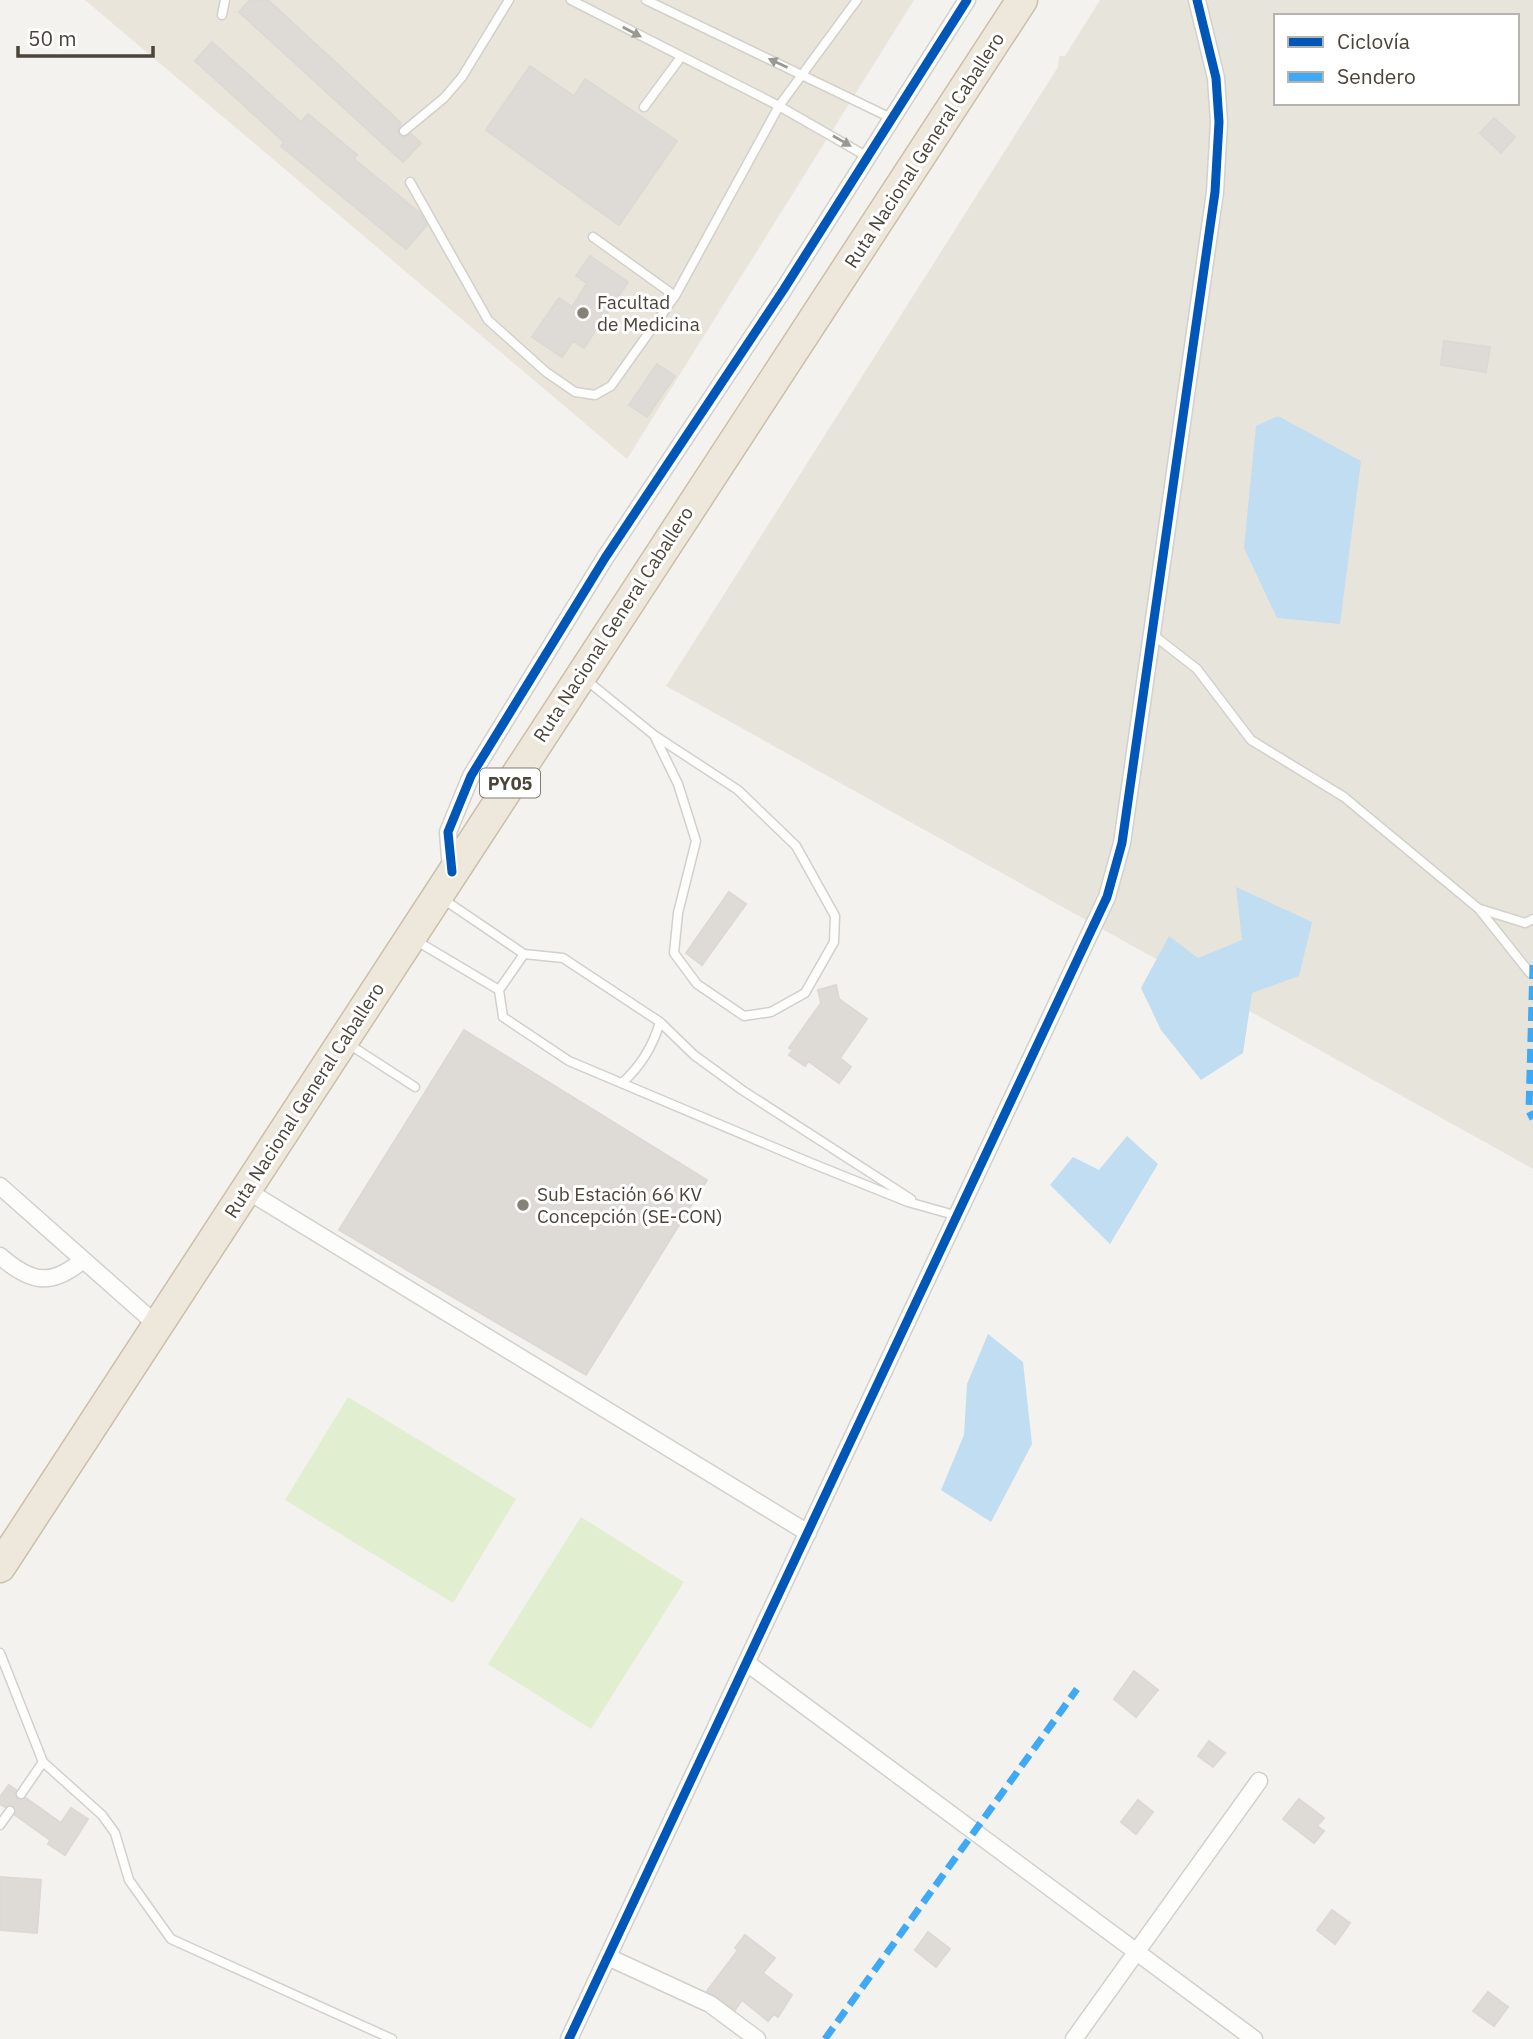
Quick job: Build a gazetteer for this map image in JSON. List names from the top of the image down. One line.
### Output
{"streets":{"highway":["Ruta Nacional General Caballero","PY05"]},"places":["Facultad de Medicina","Sub Estación 66 KV Concepción (SE-CON)"],"legend":["Ciclovía","Sendero"],"scale_bar":"50 m"}
